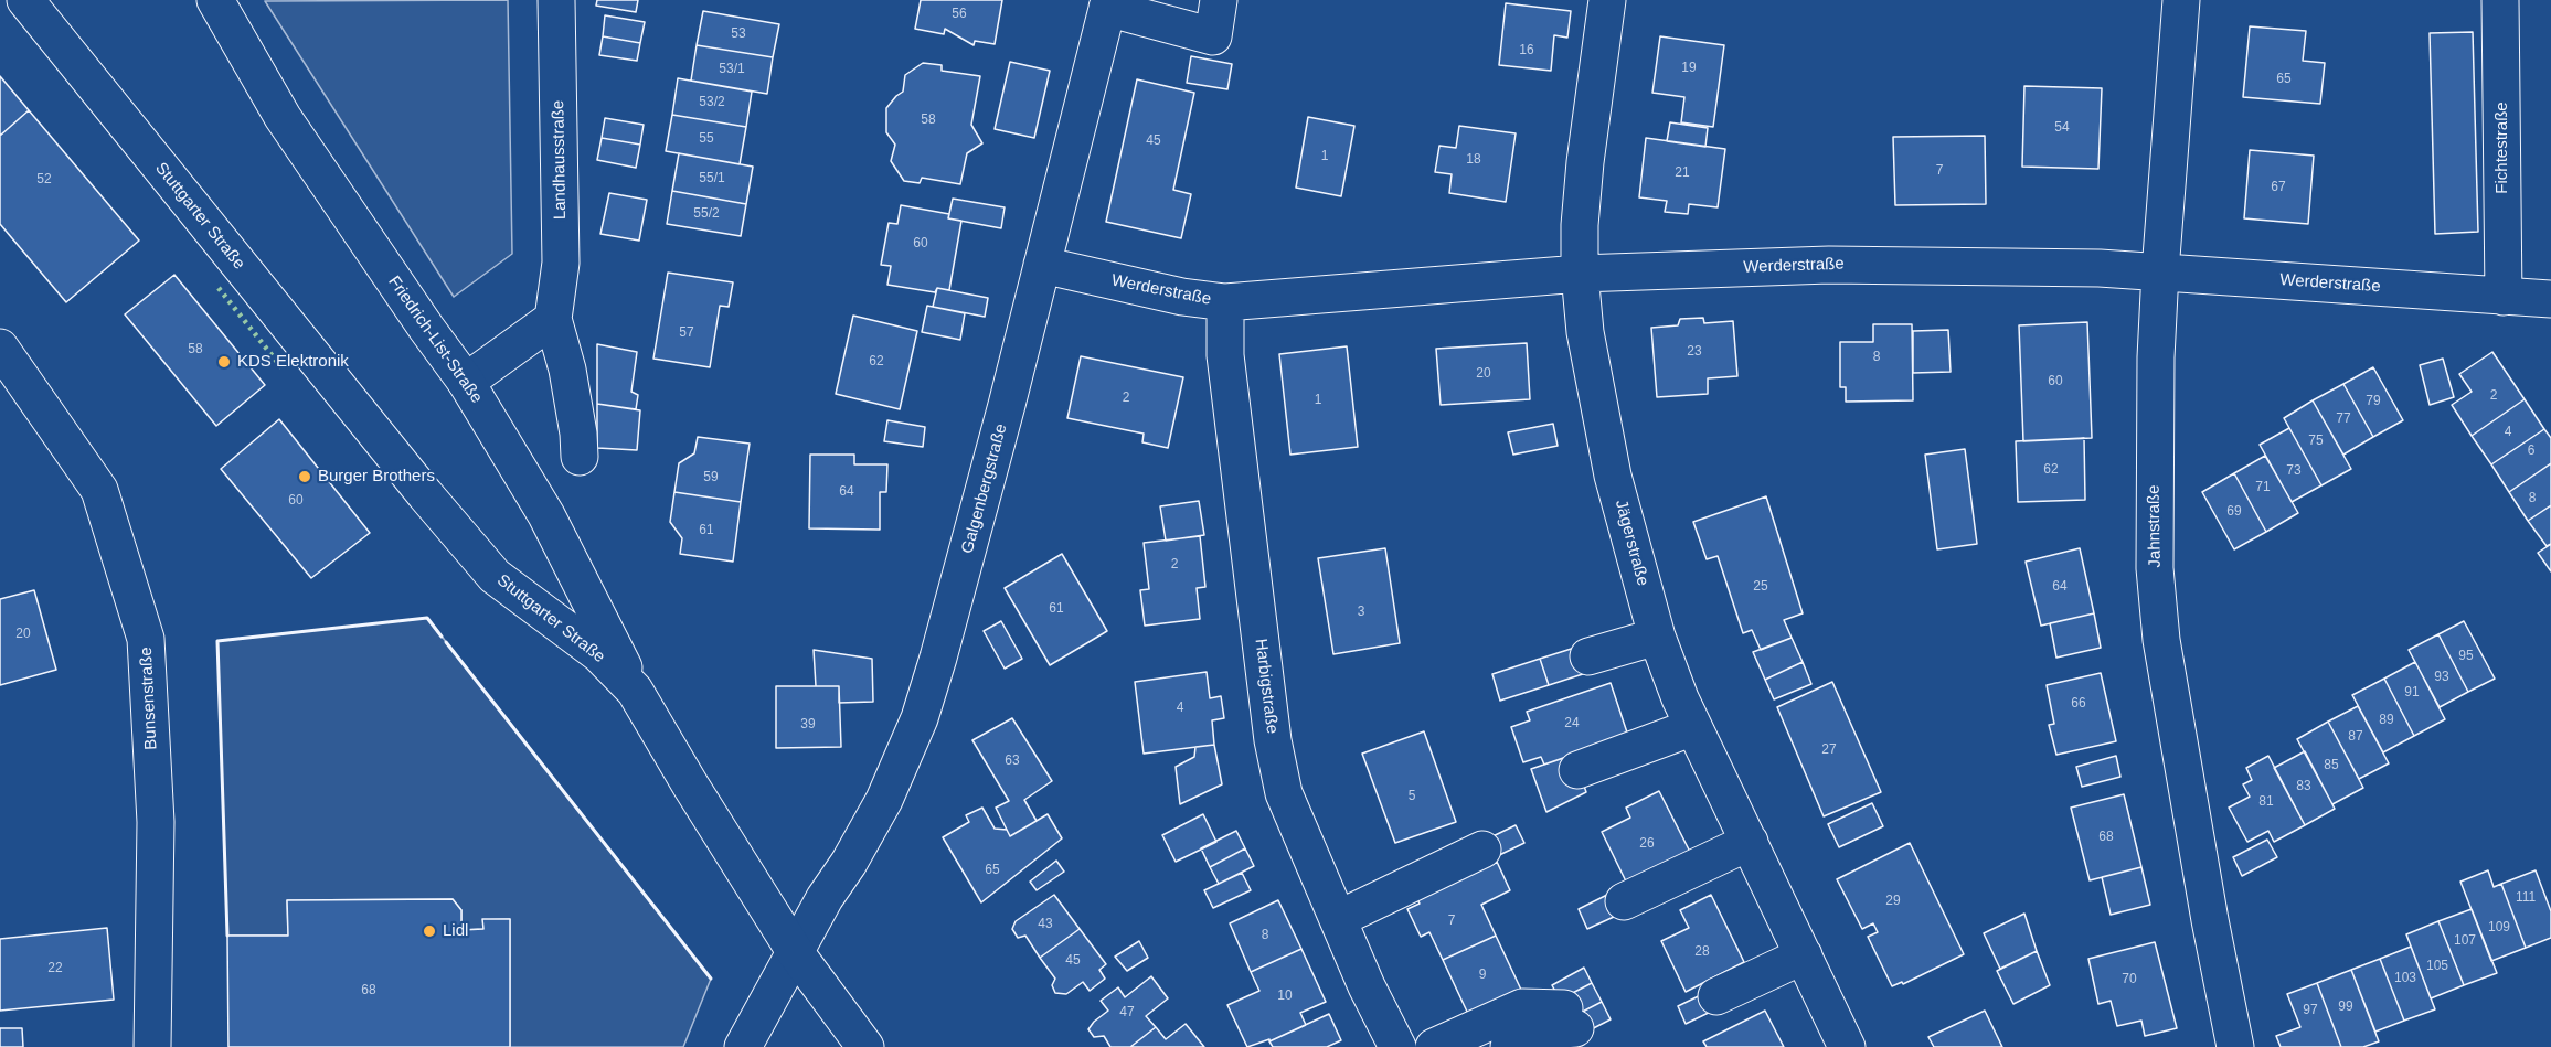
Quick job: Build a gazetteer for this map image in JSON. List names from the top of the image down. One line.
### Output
{"streets":{"street":["Fichtestraße","Landhausstraße","Stuttgarter Straße","Werderstraße","Friedrich-List-Straße","Galgenbergstraße","Jahnstraße","Jägerstraße","Harbigstraße","Bunsenstraße"]},"crossings":[["Fichtestraße","Werderstraße"],["Stuttgarter Straße","Friedrich-List-Straße"],["Stuttgarter Straße","Galgenbergstraße"],["Werderstraße","Galgenbergstraße"],["Werderstraße","Jahnstraße"],["Werderstraße","Jägerstraße"],["Werderstraße","Harbigstraße"]],"places":["KDS Elektronik","Burger Brothers","Lidl"],"house_numbers":["56","53","16","19","53/1","65","53/2","58","54","55","45","1","18","7","21","55/1","52","67","55/2","60","57","58","23","8","62","20","60","2","2","1","79","77","4","75","6","62","73","59","71","64","8","60","69","61","2","25","64","61","3","20","95","93","91","66","4","89","24","39","87","27","63","85","83","5","81","68","26","65","111","29","7","43","109","8","107","28","45","105","22","9","103","70","68","10","99","97","47"]}
